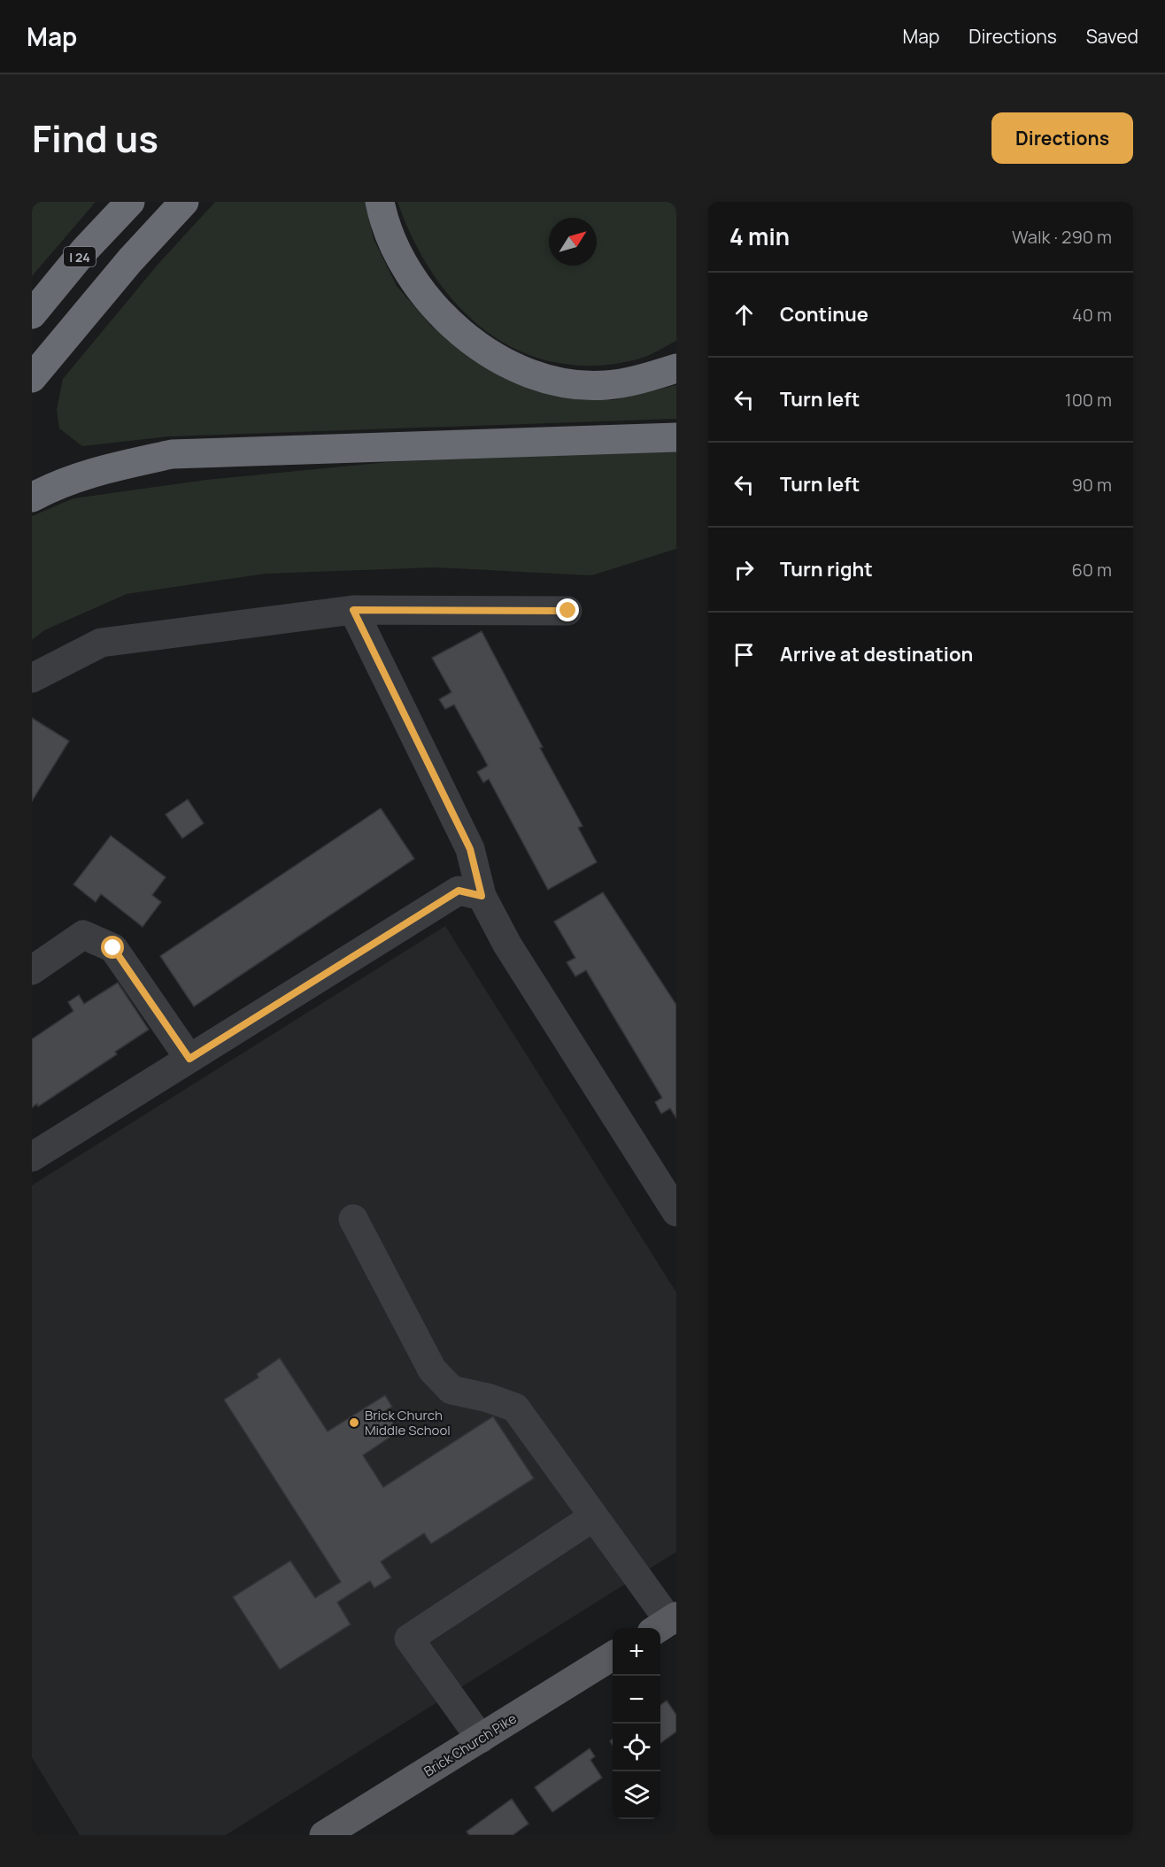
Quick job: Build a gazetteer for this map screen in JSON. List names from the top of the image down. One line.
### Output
{"streets":{"highway":["I 24"],"main road":["Brick Church Pike"]},"places":["Brick Church Middle School"],"north":"top right","page":{"header":"Map","nav":["Map","Directions","Saved"],"title":"Find us","buttons":"Directions","heading":["4 min","Walk · 290 m"],"list":[["Continue","40 m"],["Turn left","100 m"],["Turn left","90 m"],["Turn right","60 m"],"Arrive at destination"],"map_buttons":["+","−"]}}
